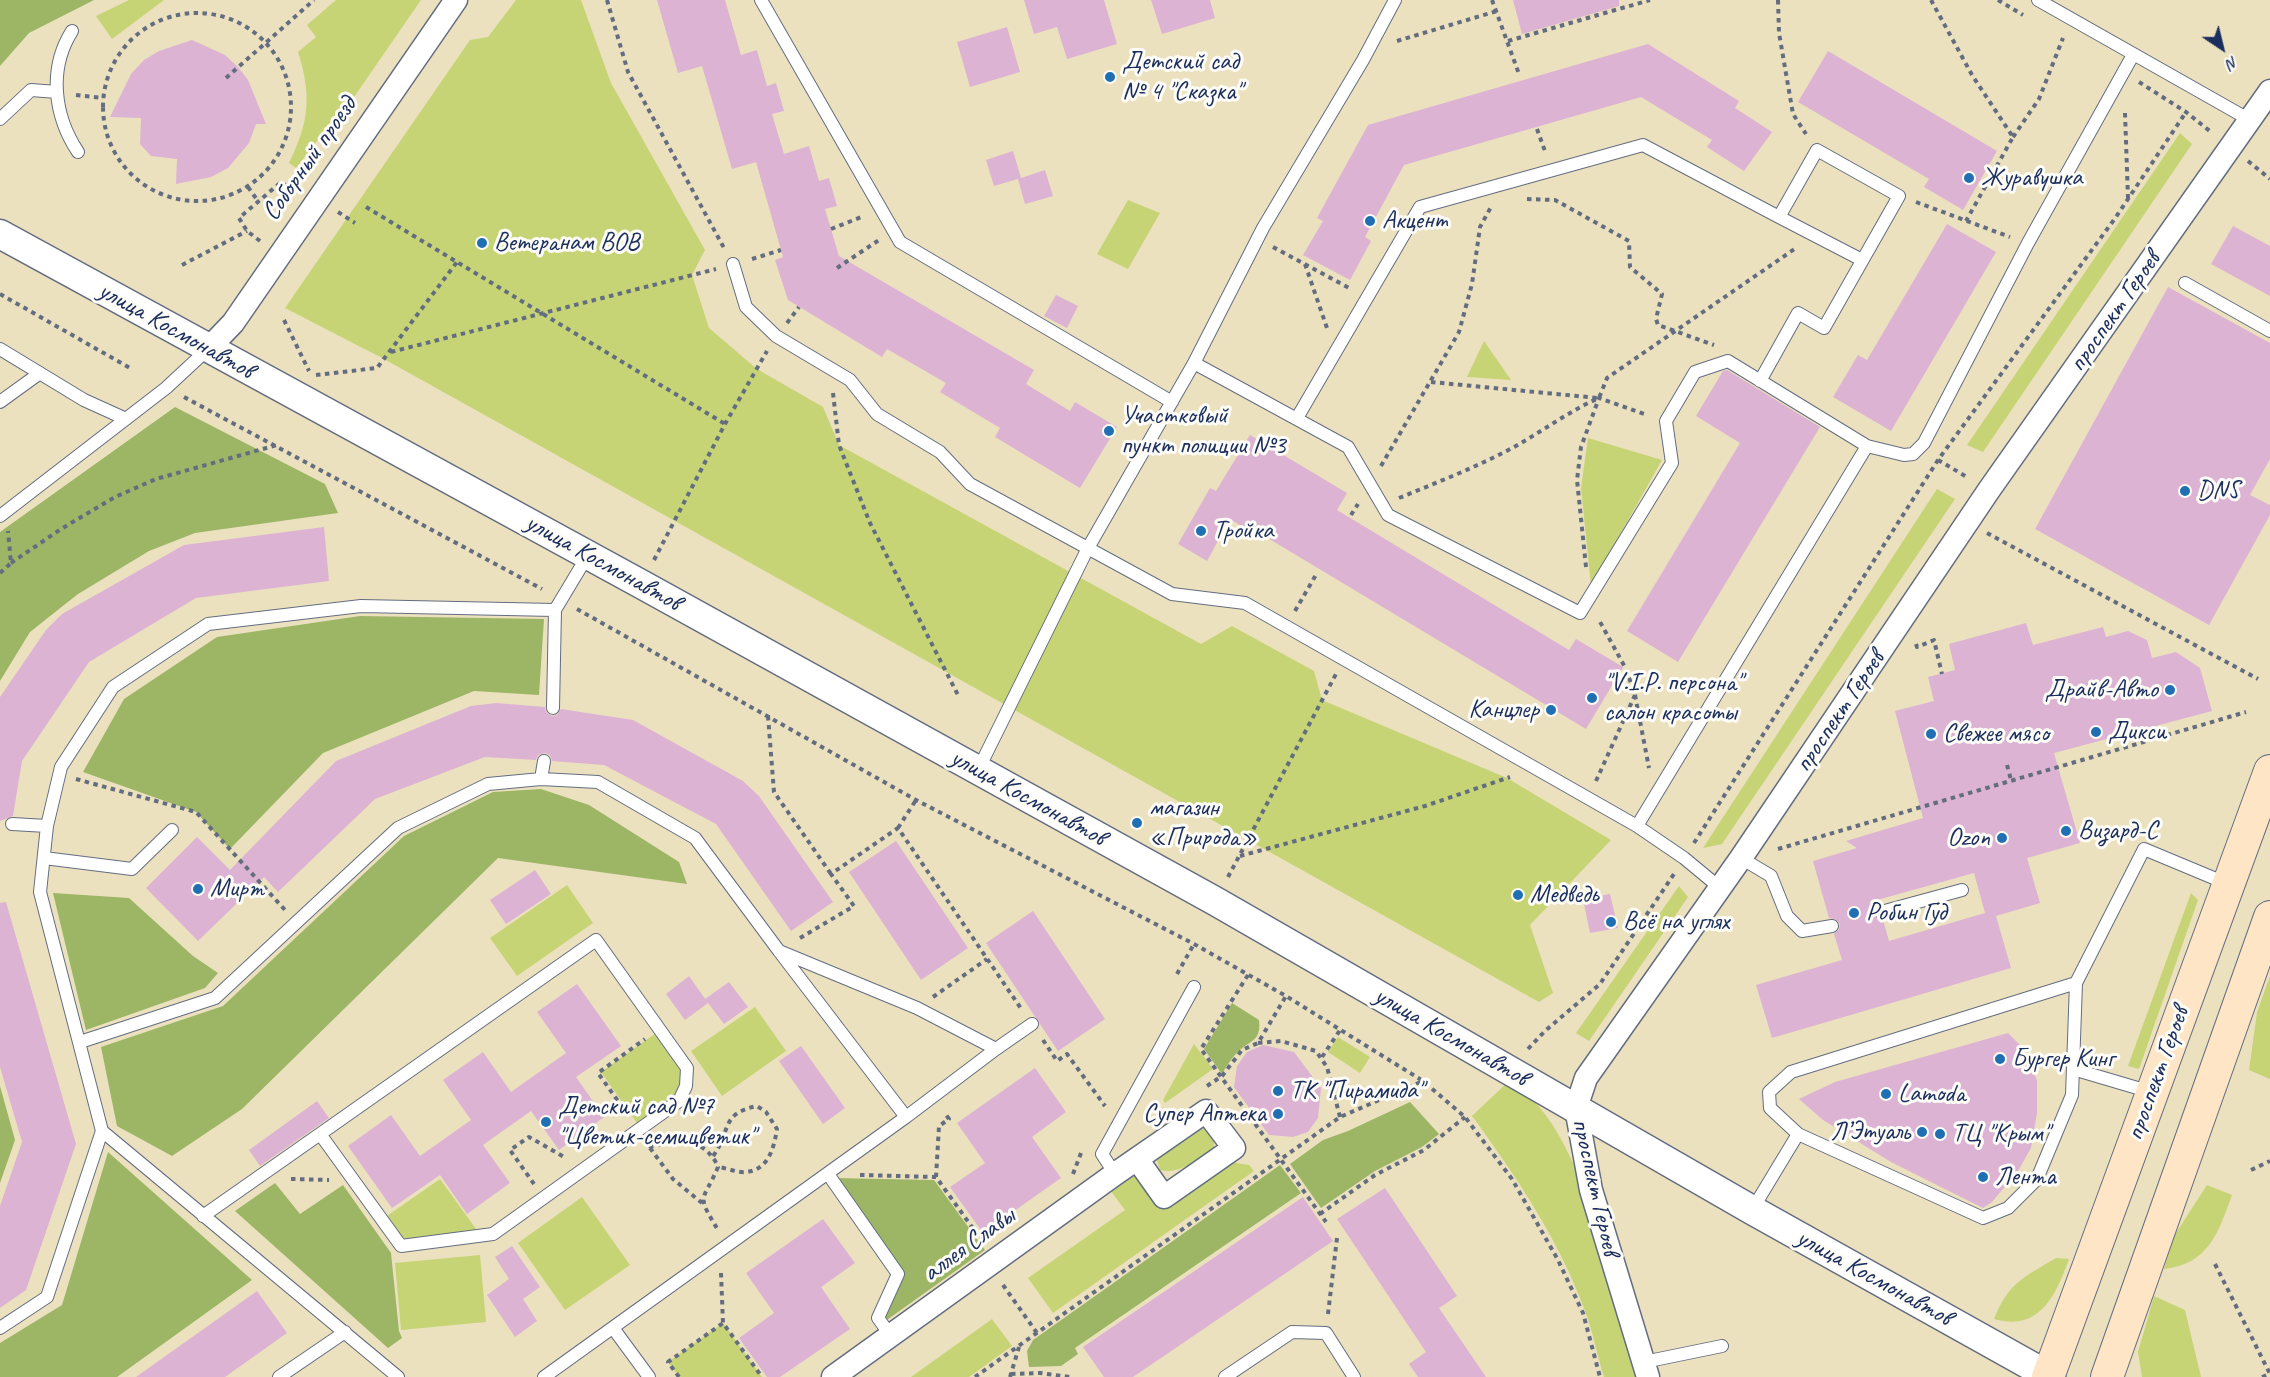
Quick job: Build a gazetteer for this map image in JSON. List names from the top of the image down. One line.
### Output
{"streets":{"main road":["проспект Героев"],"street":["Соборный проезд","улица Космонавтов","аллея Славы"]},"crossings":[["Соборный проезд","улица Космонавтов"],["проспект Героев","улица Космонавтов"]],"places":["Детский сад № 4 \"Сказка\"","Журавушка","Акцент","Ветеранам ВОВ","Участковый пункт полиции №3","DNS","Тройка","Драйв-Авто","\"V.I.P. персона\" cалон красоты","Канцлер","Дикси","Свежее мясо","магазин «Природа»","Визард-С","Ozon","Мирт","Медведь","Робин Гуд","Всё на углях","Бургер Кинг","ТК \"Пирамида\"","Lamoda","Супер Аптека","Детский сад №7 \"Цветик-семицветик\"","Л’Этуаль","ТЦ \"Крым\"","Лента"],"north":"bottom right"}
